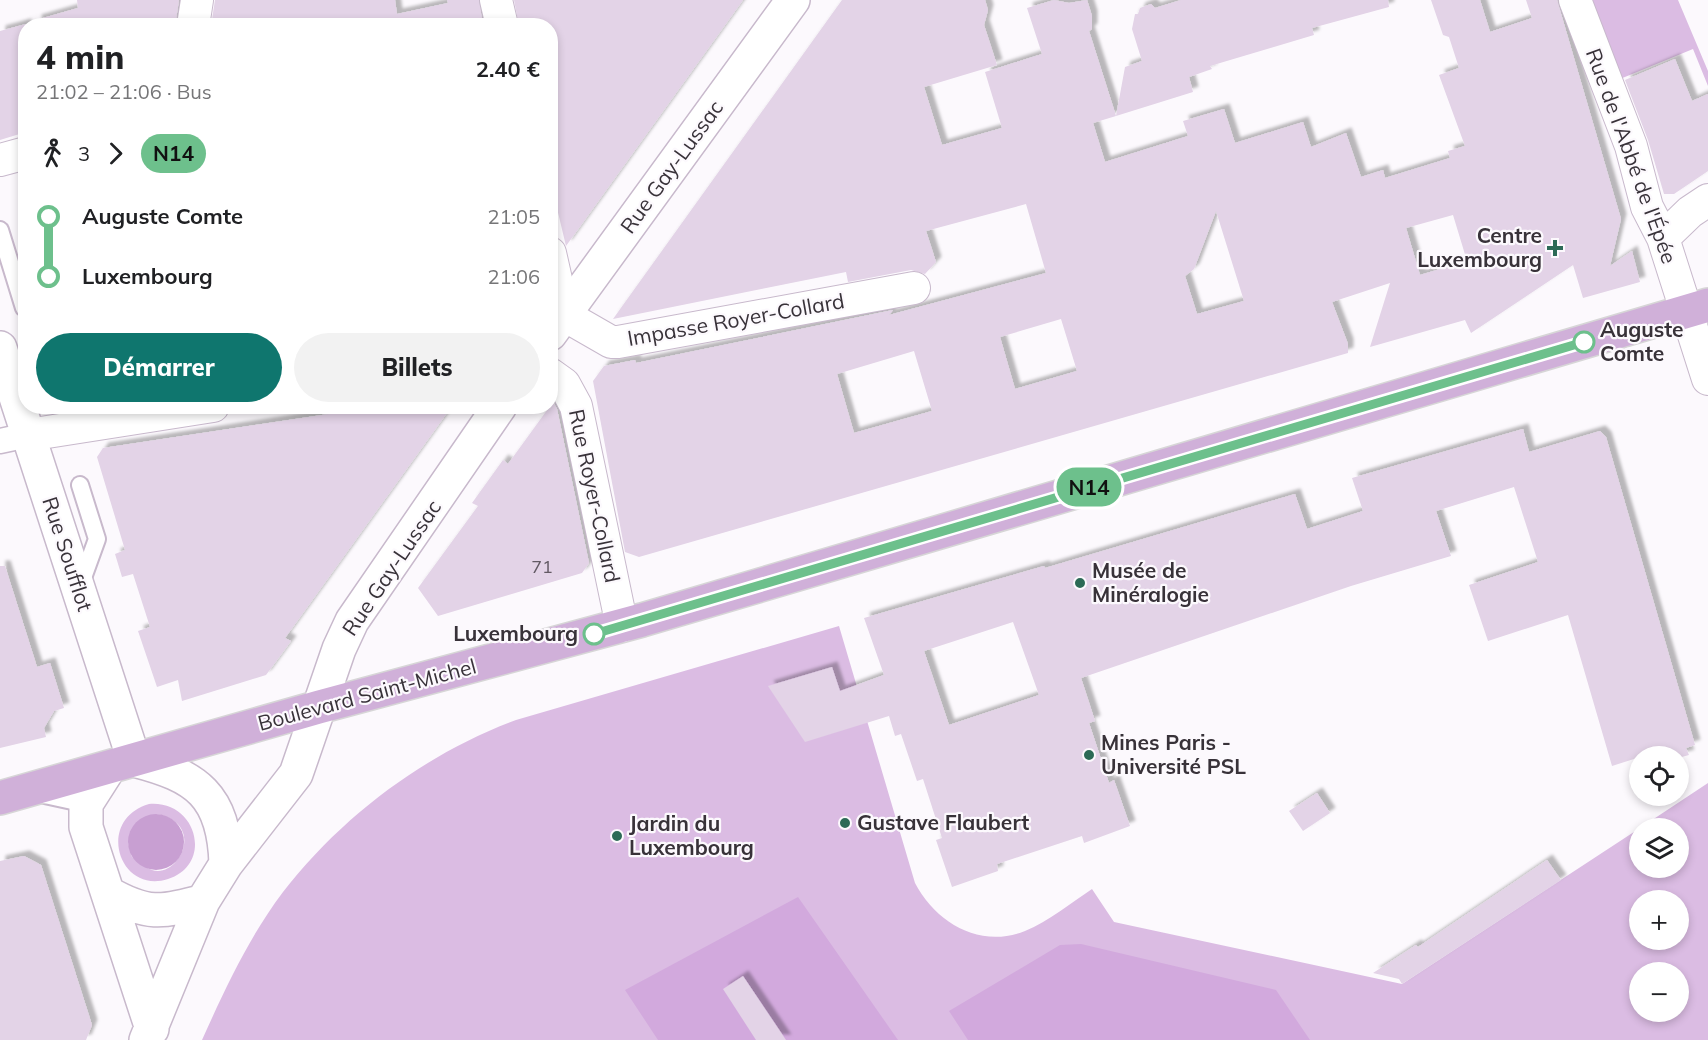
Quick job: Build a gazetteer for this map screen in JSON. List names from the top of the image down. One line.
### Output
{"streets":{"main road":["Boulevard Saint-Michel"],"street":["Rue de l'Abbé de l'Épée","Rue Gay-Lussac","Impasse Royer-Collard","Rue Royer-Collard","Rue Soufflot"]},"crossings":[["Rue de l'Abbé de l'Épée","Boulevard Saint-Michel"],["Rue Gay-Lussac","Rue Soufflot"],["Rue Gay-Lussac","Boulevard Saint-Michel"],["Rue Royer-Collard","Boulevard Saint-Michel"],["Rue Soufflot","Boulevard Saint-Michel"]],"places":{"health":["Centre Luxembourg"],"other":["Auguste Comte","Musée de Minéralogie","Luxembourg","Mines Paris - Université PSL","Gustave Flaubert","Jardin du Luxembourg"]},"lines":["bus line N14"],"house_numbers":["71"],"page":{"on_map":"N14","heading":["4 min","21:02 – 21:06 · Bus","2.40 €"],"legs":["3","N14"],"list":[{"name":"Auguste Comte","value":"21:05"},{"name":"Luxembourg","value":"21:06"}],"buttons":["Démarrer","Billets"],"map_buttons":["+","−"]}}
